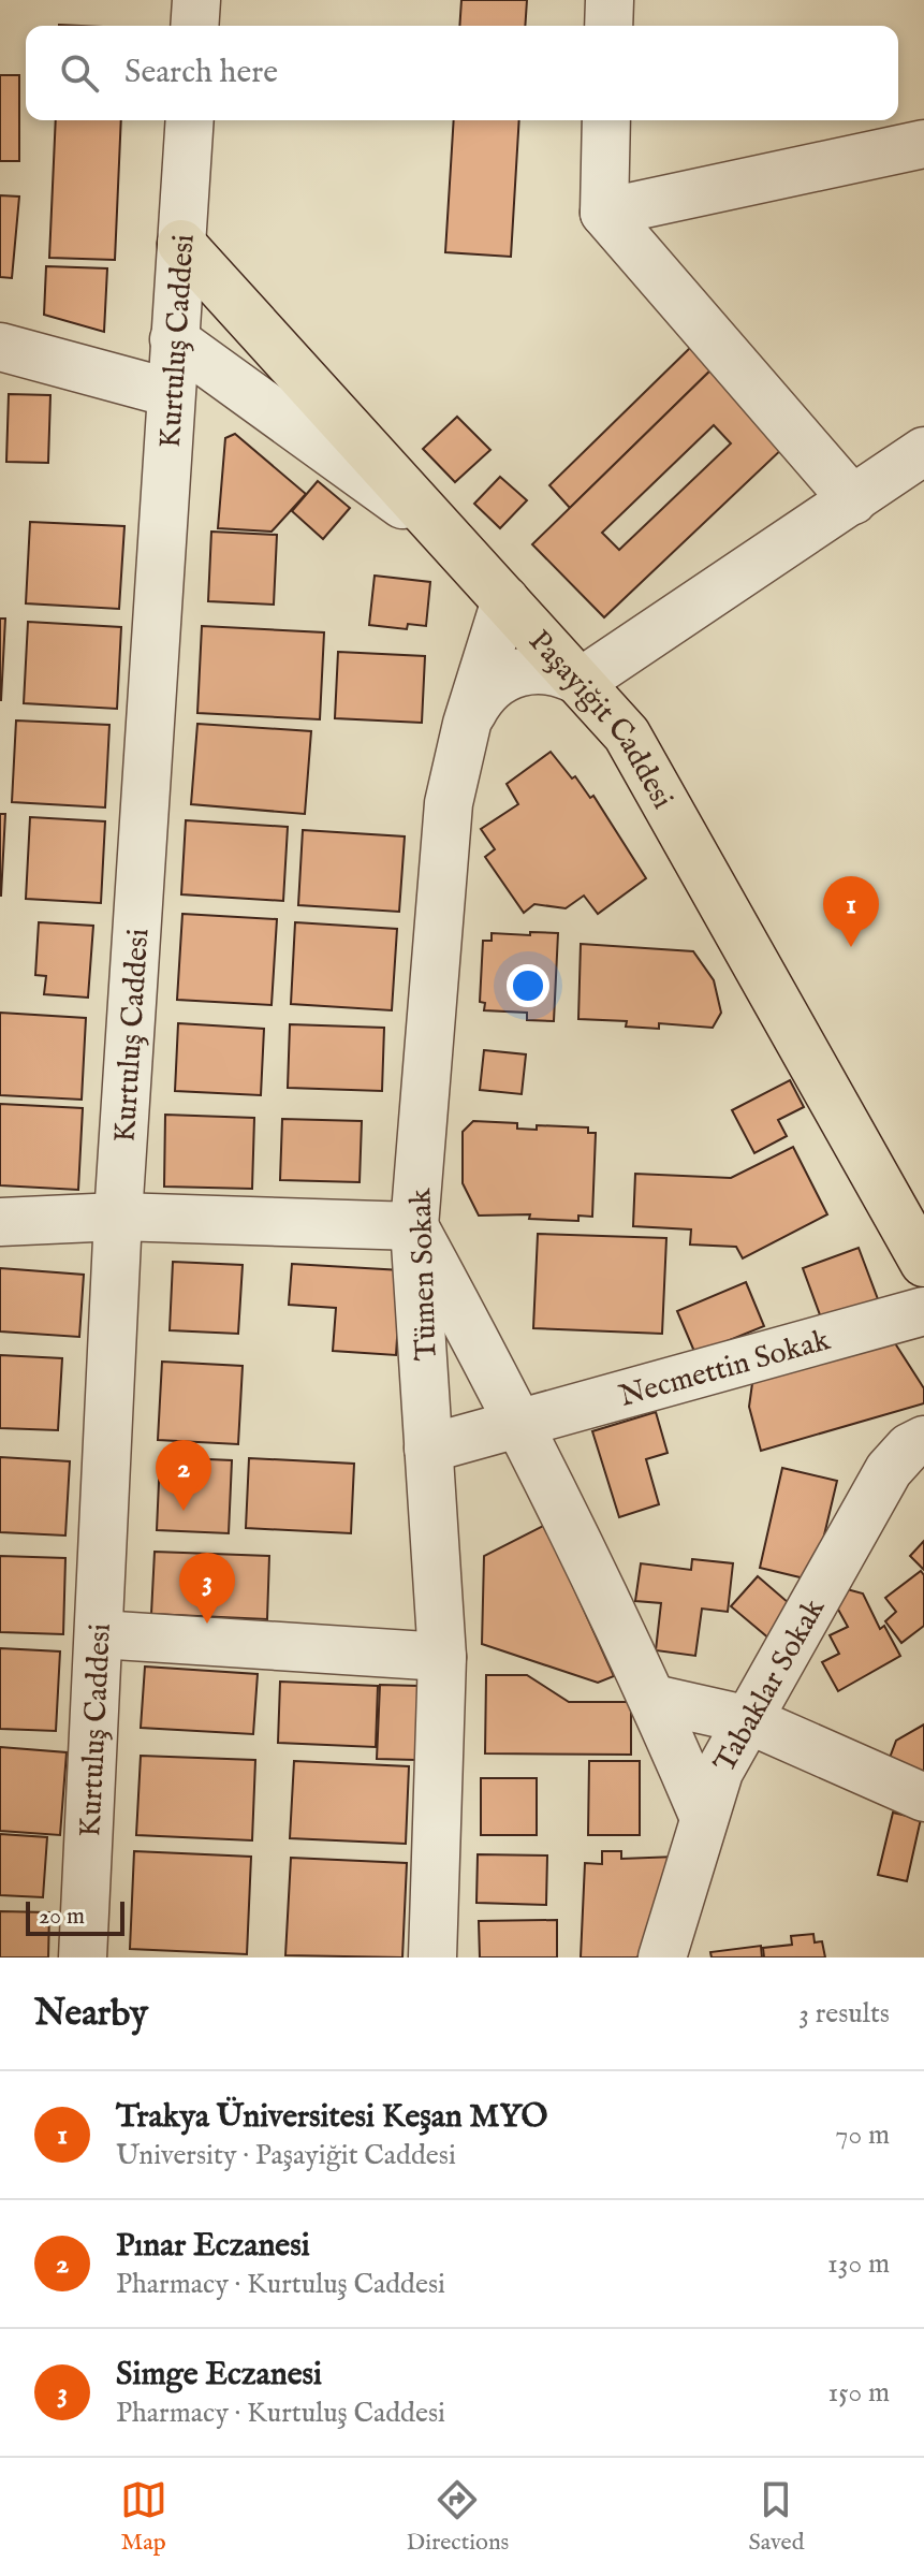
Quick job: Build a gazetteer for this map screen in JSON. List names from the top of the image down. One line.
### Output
{"streets":{"main road":["Paşayiğit Caddesi"],"street":["Kurtuluş Caddesi","Tümen Sokak","Necmettin Sokak","Tabaklar Sokak"]},"crossings":[["Kurtuluş Caddesi","Paşayiğit Caddesi"],["Paşayiğit Caddesi","Tümen Sokak"],["Tümen Sokak","Necmettin Sokak"]],"scale_bar":"20 m","page":{"search":"Search here","pins":["1","2","3"],"scale":"20 m","heading":["Nearby","3 results"],"list":[{"mark":"1","name":"Trakya Üniversitesi Keşan MYO","note":"University · Paşayiğit Caddesi","value":"70 m"},{"mark":"2","name":"Pınar Eczanesi","note":"Pharmacy · Kurtuluş Caddesi","value":"130 m"},{"mark":"3","name":"Simge Eczanesi","note":"Pharmacy · Kurtuluş Caddesi","value":"150 m"}],"nav":["Map","Directions","Saved"]}}
